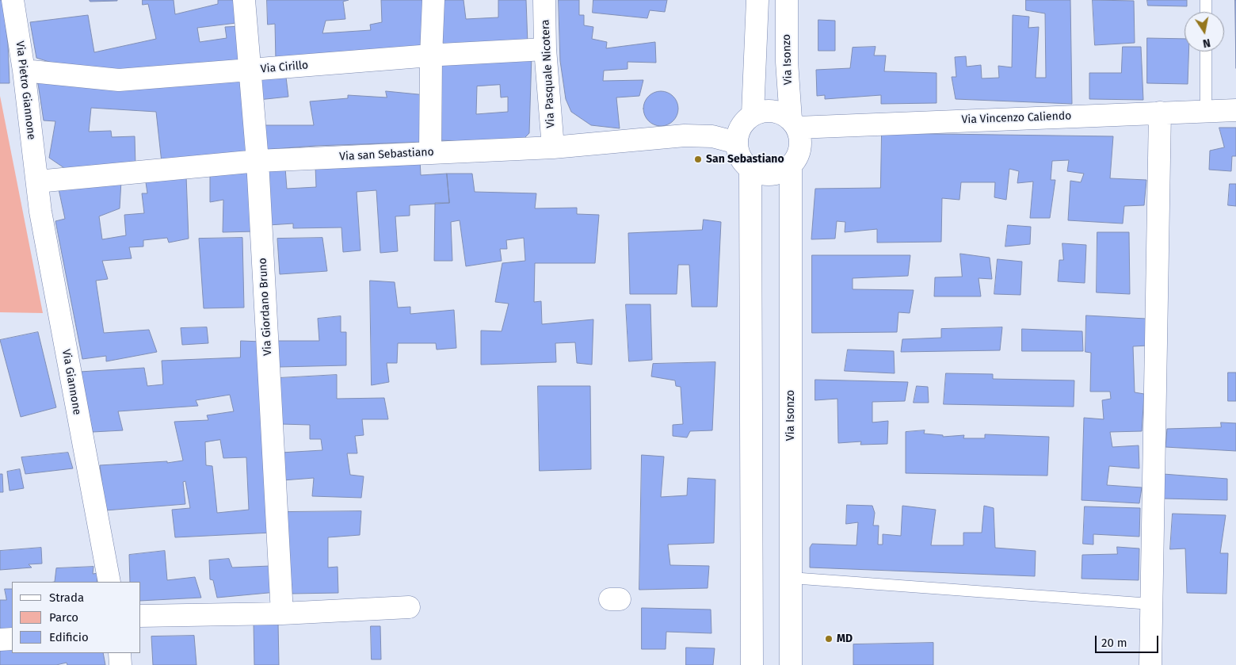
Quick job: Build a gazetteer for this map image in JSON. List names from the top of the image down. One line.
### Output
{"streets":{"street":["Via Isonzo","Via Cirillo","Via Pasquale Nicotera","Via Pietro Giannone","Via Vincenzo Caliendo","Via san Sebastiano","Via Giordano Bruno","Via Giannone"]},"crossings":[["Via Isonzo","Via Vincenzo Caliendo"],["Via Isonzo","Via san Sebastiano"],["Via Cirillo","Via Pasquale Nicotera"],["Via Cirillo","Via Pietro Giannone"],["Via Cirillo","Via Giordano Bruno"],["Via Pasquale Nicotera","Via san Sebastiano"],["Via Pietro Giannone","Via san Sebastiano"],["Via Pietro Giannone","Via Giannone"],["Via Vincenzo Caliendo","Via san Sebastiano"],["Via san Sebastiano","Via Giordano Bruno"],["Via san Sebastiano","Via Giannone"]],"places":["San Sebastiano","MD"],"legend":["Strada","Parco","Edificio"],"scale_bar":"20 m","north":"bottom"}
